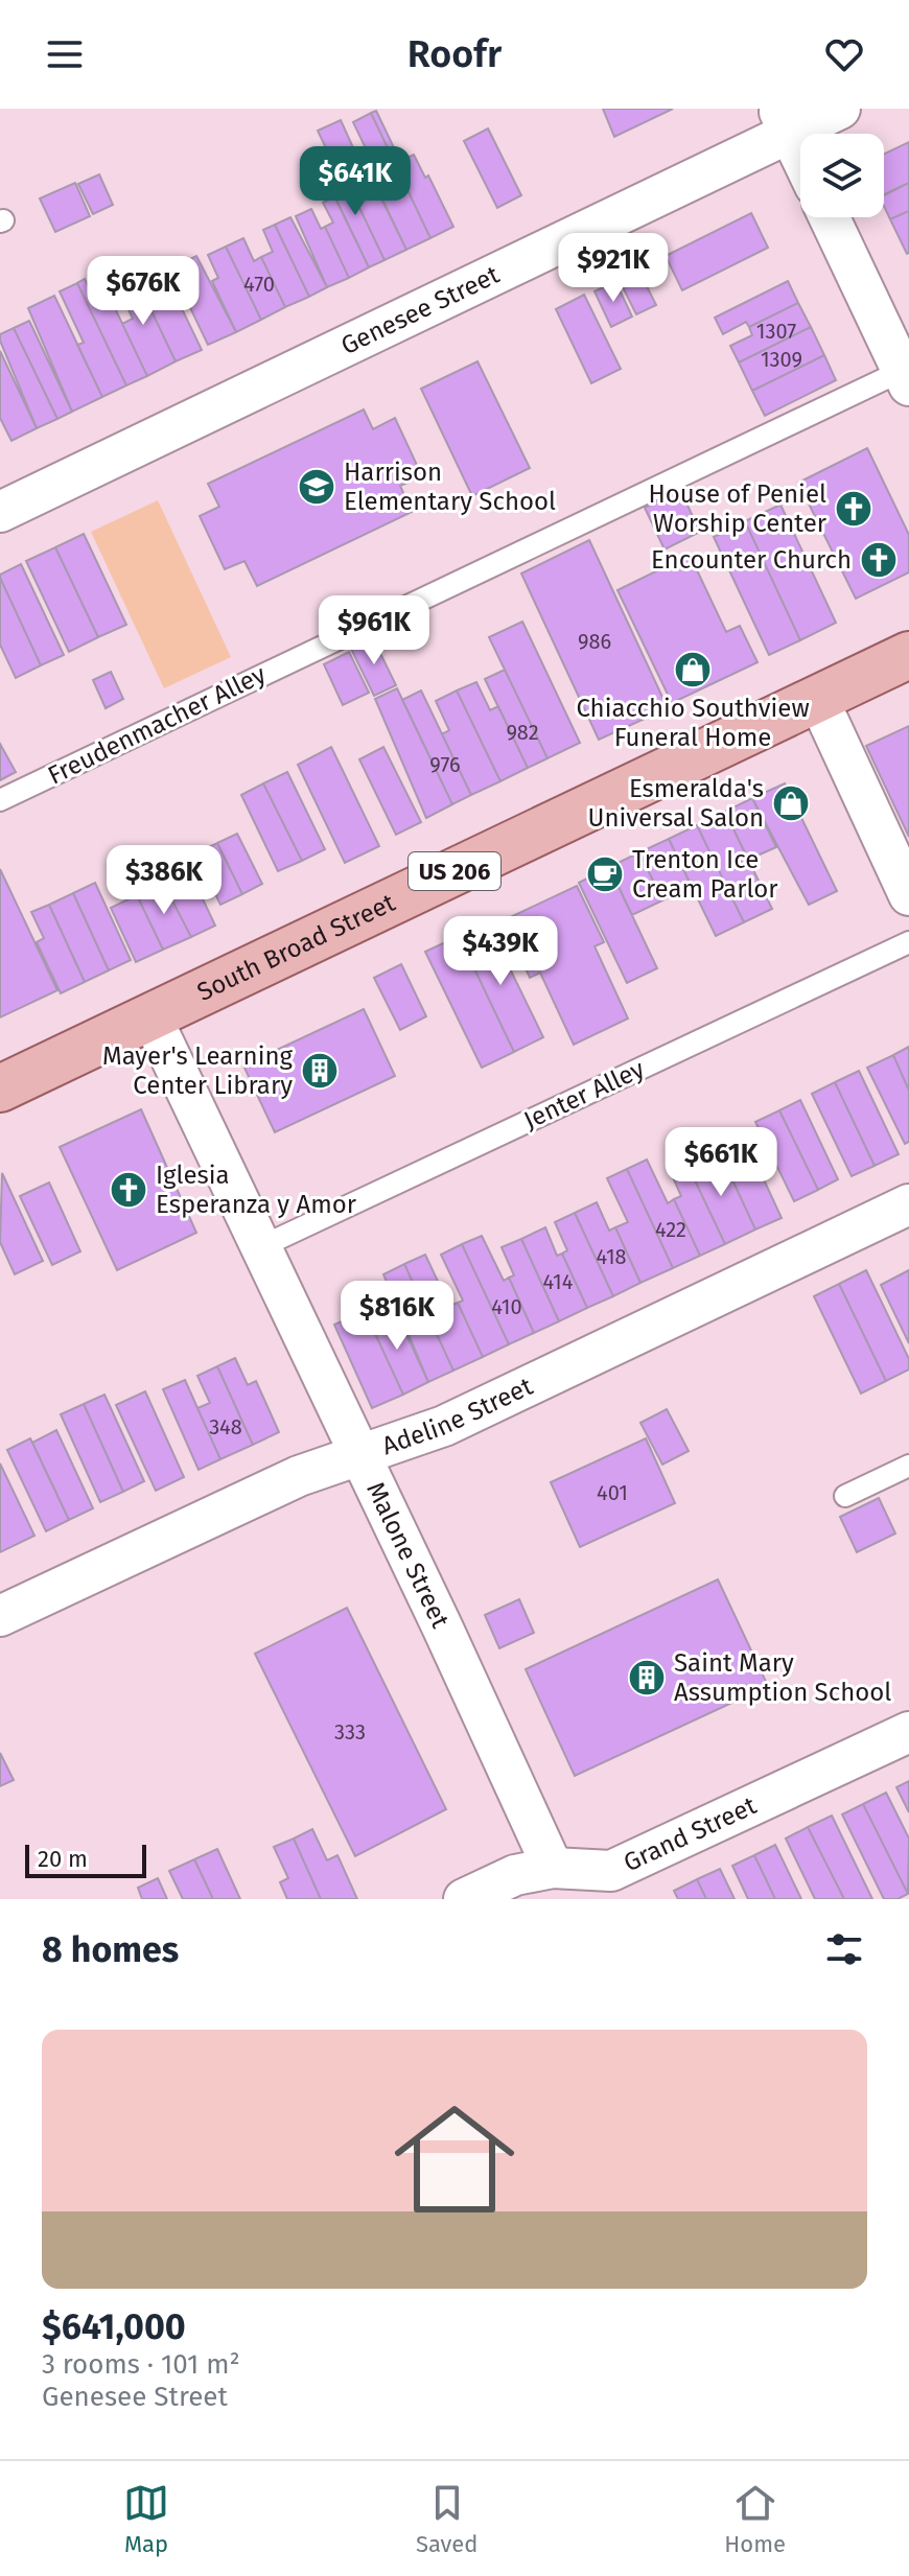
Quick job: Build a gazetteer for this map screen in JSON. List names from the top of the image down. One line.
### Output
{"streets":{"main road":["US 206","South Broad Street"],"street":["Genesee Street","Adeline Street","Malone Street","Grand Street"],"lane":["Freudenmacher Alley","Jenter Alley"]},"crossings":[["South Broad Street","Malone Street"],["Jenter Alley","Malone Street"],["Adeline Street","Malone Street"],["Malone Street","Grand Street"]],"places":{"school or university":["Harrison Elementary School"],"church":["House of Peniel Worship Center","Encounter Church","Iglesia Esperanza y Amor"],"shop":["Chiacchio Southview Funeral Home","Esmeralda's Universal Salon"],"cafe":["Trenton Ice Cream Parlor"],"building":["Mayer's Learning Center Library","Saint Mary Assumption School"]},"house_numbers":["470","1307","1309","986","982","976","422","418","414","410","348","401","333"],"scale_bar":"20 m","page":{"header":"Roofr","price":["$641K","$921K","$676K","$961K","$386K","$439K","$661K","$816K"],"scale":"20 m","heading":"8 homes","list":[{"name":"$641,000","note":"3 rooms · 101 m² · Genesee Street"}],"tabs":["Map","Saved","Home"]}}
